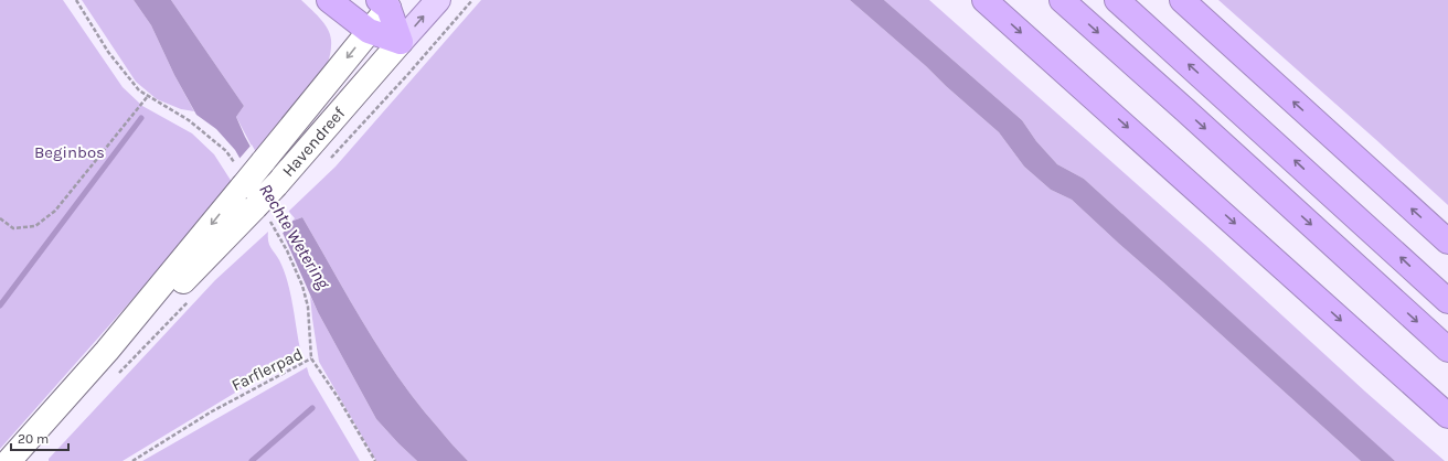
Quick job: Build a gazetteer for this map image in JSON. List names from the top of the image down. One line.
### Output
{"streets":{"main road":["Havendreef"],"path":["Farflerpad"]},"water":["Rechte Wetering"],"parks":["Beginbos"],"scale_bar":"20 m"}
